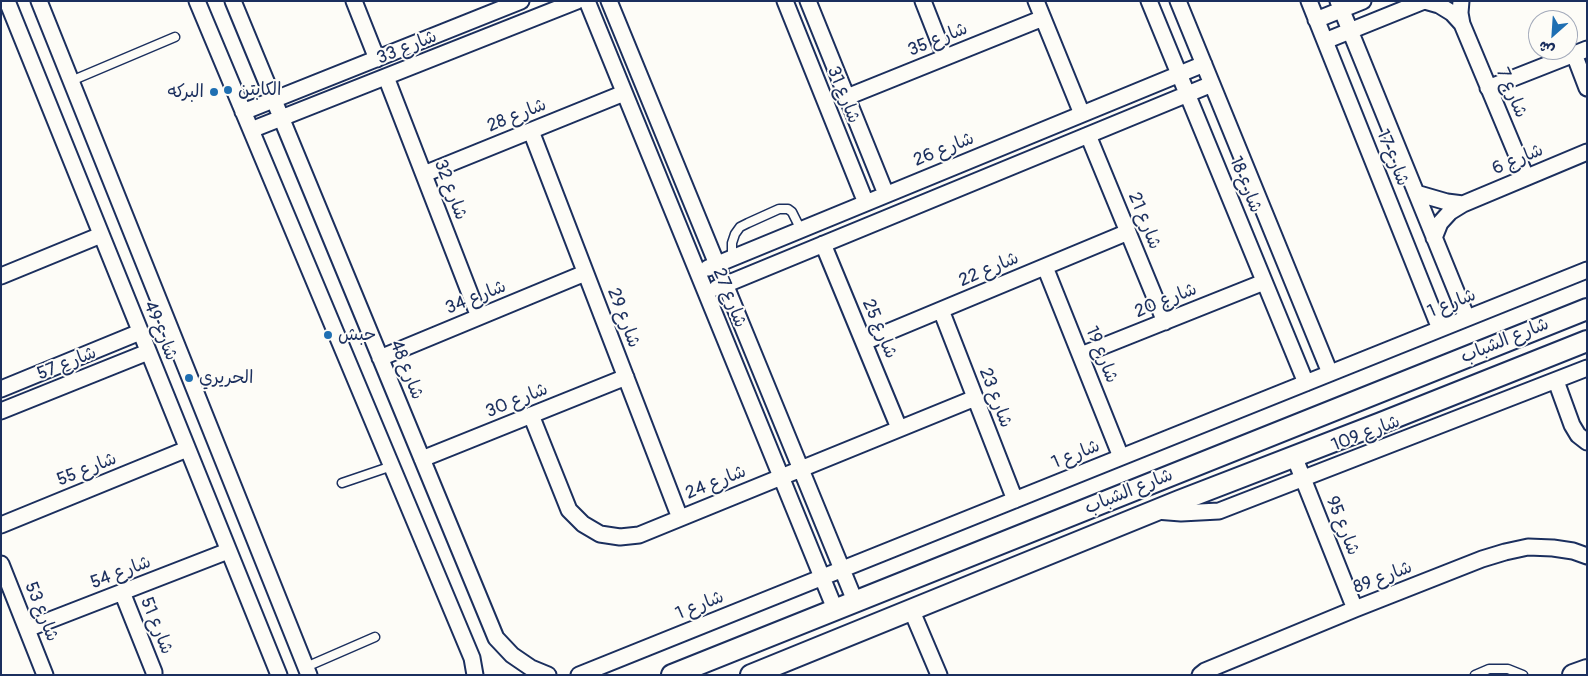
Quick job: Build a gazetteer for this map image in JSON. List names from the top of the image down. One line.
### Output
{"streets":{"street":["شارع 35","شارع 33","شارع 7","شارع 31","شارع 28","شارع 26","شارع 17","شارع 6","شارع 18","شارع 32","شارع 21","شارع 22","شارع 34","شارع 27","شارع 20","شارع 1","شارع 29","شارع 25","شارع 49","شارع الشباب","شارع 19","شارع 57","شارع 48","شارع 23","شارع 30","شارع 109","شارع 55","شارع 24","شارع 95","شارع 54","شارع 89","شارع 53","شارع 51"]},"crossings":[["شارع 35","شارع 31"],["شارع 33","شارع 32"],["شارع 33","شارع 48"],["شارع 7","شارع 6"],["شارع 31","شارع 26"],["شارع 28","شارع 32"],["شارع 28","شارع 27"],["شارع 28","شارع 29"],["شارع 26","شارع 18"],["شارع 26","شارع 27"],["شارع 17","شارع 6"],["شارع 17","شارع 1"],["شارع 18","شارع 20"],["شارع 18","شارع 1"],["شارع 32","شارع 34"],["شارع 21","شارع 22"],["شارع 21","شارع 20"],["شارع 22","شارع 25"],["شارع 22","شارع 19"],["شارع 22","شارع 23"],["شارع 34","شارع 29"],["شارع 34","شارع 48"],["شارع 27","شارع 1"],["شارع 27","شارع الشباب"],["شارع 27","شارع 24"],["شارع 20","شارع 19"],["شارع 1","شارع 19"],["شارع 1","شارع 23"],["شارع 29","شارع 30"],["شارع 29","شارع 24"],["شارع 25","شارع 24"],["شارع 49","شارع 57"],["شارع 49","شارع 55"],["شارع 49","شارع 54"],["شارع الشباب","شارع 109"],["شارع الشباب","شارع 95"],["شارع 48","شارع 30"],["شارع 23","شارع 24"],["شارع 30","شارع 24"],["شارع 109","شارع 95"],["شارع 95","شارع 89"],["شارع 54","شارع 53"],["شارع 54","شارع 51"]],"places":["الكابتن","البركه","حبش","الحريري"],"north":"bottom left"}
